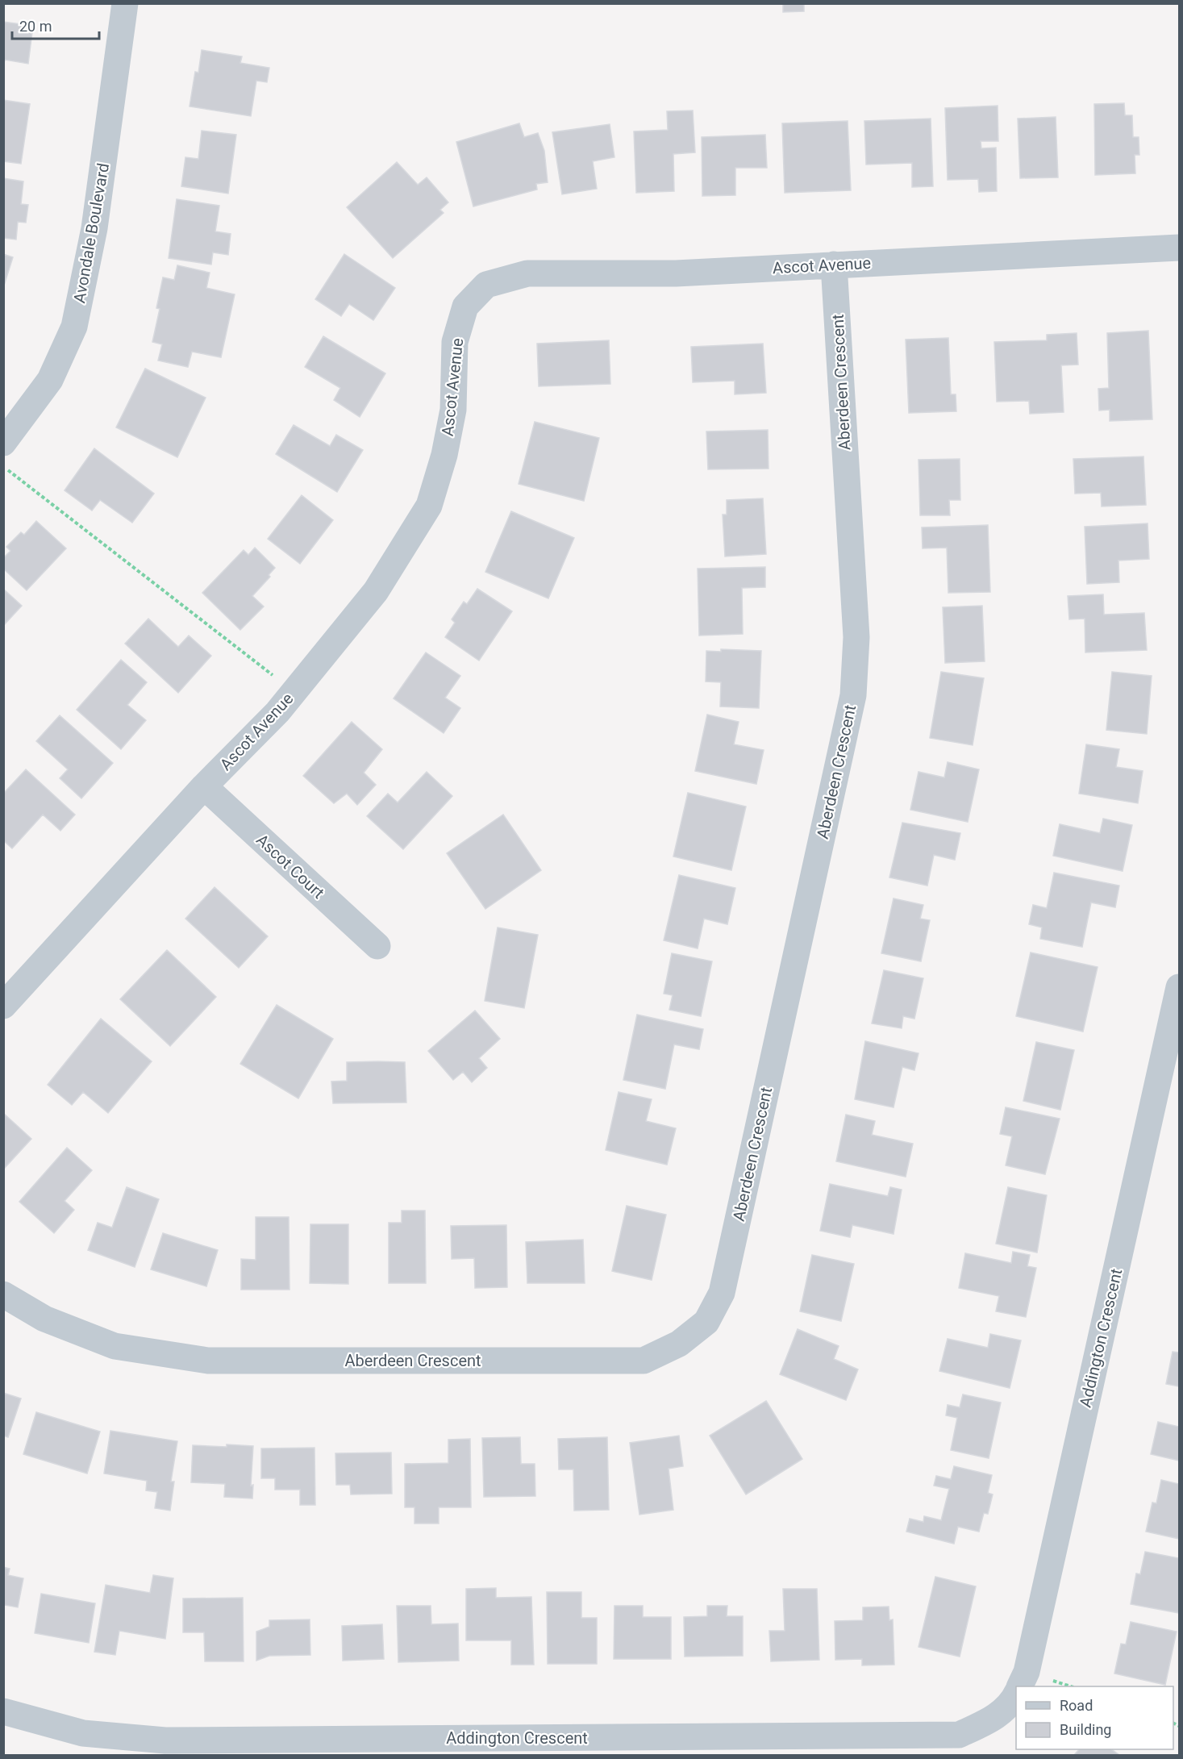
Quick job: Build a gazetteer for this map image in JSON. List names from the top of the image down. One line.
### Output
{"streets":{"street":["Avondale Boulevard","Ascot Avenue","Aberdeen Crescent","Ascot Court","Addington Crescent"]},"crossings":[["Ascot Avenue","Aberdeen Crescent"],["Ascot Avenue","Ascot Court"]],"legend":["Road","Building"],"scale_bar":"20 m"}
